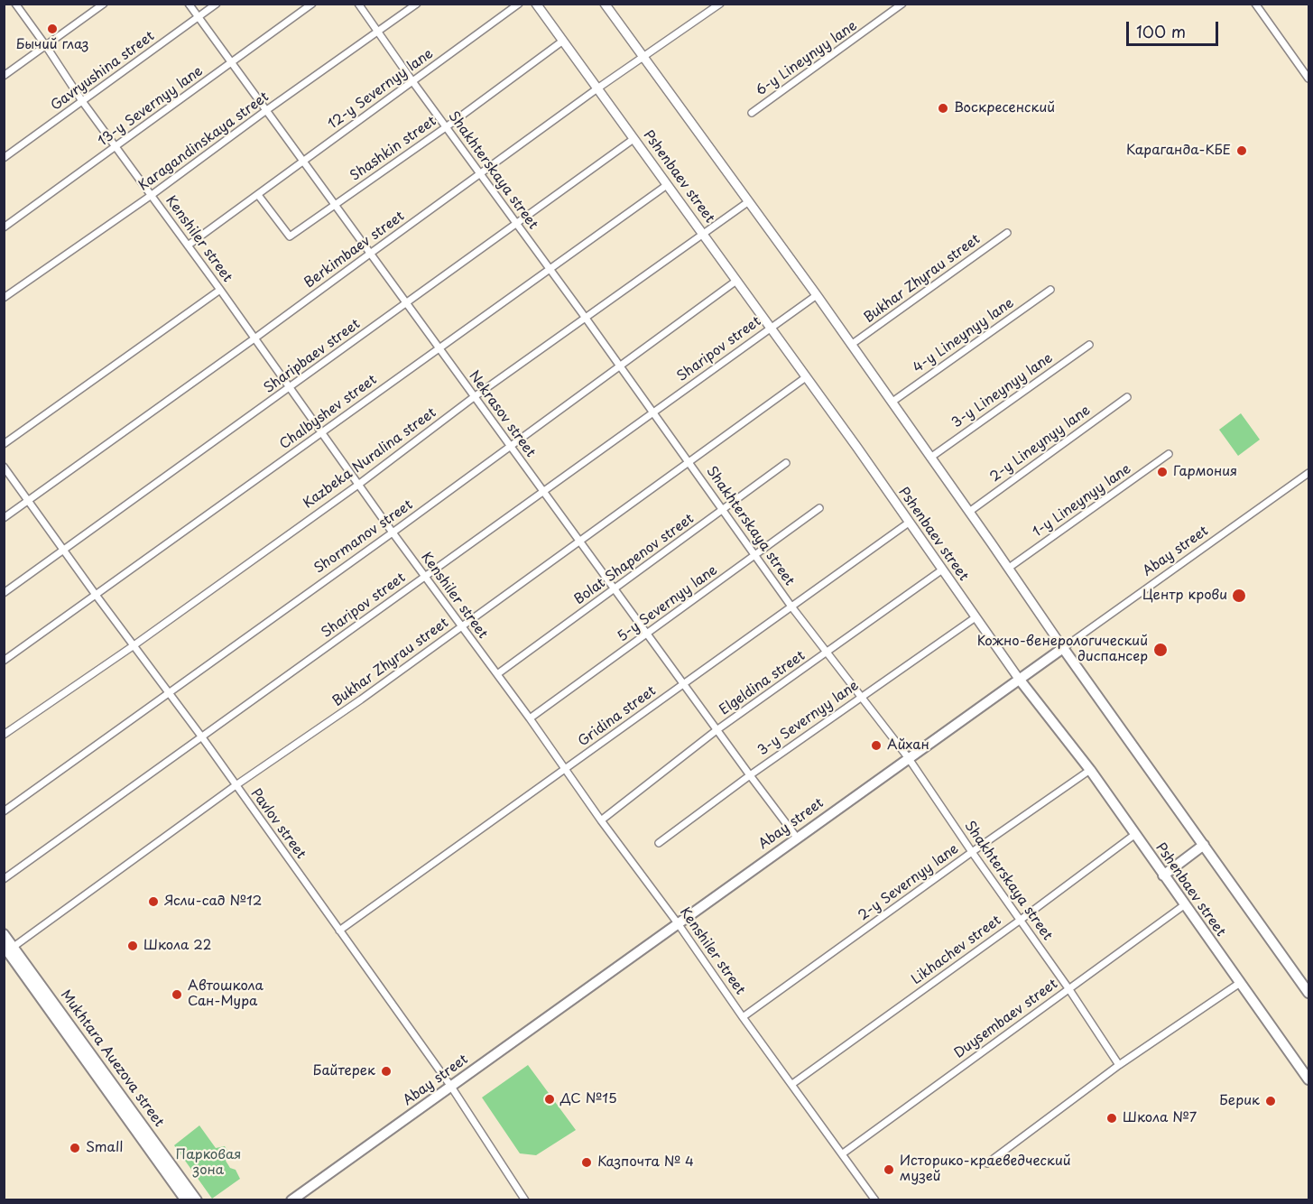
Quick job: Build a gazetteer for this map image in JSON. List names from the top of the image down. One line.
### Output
{"streets":{"main road":["Pshenbaev street","Abay street","Mukhtara Auezova street"],"street":["6-y Lineynyy lane","Gavryushina street","12-y Severnyy lane","13-y Severnyy lane","Karagandinskaya street","Shashkin street","Shakhterskaya street","Kenshiler street","Berkimbaev street","Bukhar Zhyrau street","4-y Lineynyy lane","Sharipov street","Sharipbaev street","3-y Lineynyy lane","Chalbyshev street","Nekrasov street","2-y Lineynyy lane","Kazbeka Nuralina street","1-y Lineynyy lane","Shormanov street","Bolat Shapenov street","5-y Severnyy lane","Elgeldina street","Gridina street","3-y Severnyy lane","Pavlov street","2-y Severnyy lane","Likhachev street","Duysembaev street"]},"crossings":[["Gavryushina street","Kenshiler street"],["Gavryushina street","Nekrasov street"],["12-y Severnyy lane","Shashkin street"],["12-y Severnyy lane","Shakhterskaya street"],["12-y Severnyy lane","Kenshiler street"],["12-y Severnyy lane","Nekrasov street"],["13-y Severnyy lane","Kenshiler street"],["13-y Severnyy lane","Nekrasov street"],["Karagandinskaya street","Shakhterskaya street"],["Karagandinskaya street","Kenshiler street"],["Karagandinskaya street","Nekrasov street"],["Shashkin street","Shakhterskaya street"],["Shashkin street","Pshenbaev street"],["Shashkin street","Nekrasov street"],["Shakhterskaya street","Berkimbaev street"],["Shakhterskaya street","Bukhar Zhyrau street"],["Shakhterskaya street","Sharipov street"],["Shakhterskaya street","Sharipbaev street"],["Shakhterskaya street","Chalbyshev street"],["Shakhterskaya street","Kazbeka Nuralina street"],["Shakhterskaya street","Shormanov street"],["Shakhterskaya street","Abay street"],["Shakhterskaya street","Bolat Shapenov street"],["Shakhterskaya street","5-y Severnyy lane"],["Shakhterskaya street","Elgeldina street"],["Shakhterskaya street","Gridina street"],["Shakhterskaya street","3-y Severnyy lane"],["Shakhterskaya street","2-y Severnyy lane"],["Shakhterskaya street","Likhachev street"],["Shakhterskaya street","Duysembaev street"],["Pshenbaev street","Berkimbaev street"],["Pshenbaev street","Bukhar Zhyrau street"],["Pshenbaev street","Sharipov street"],["Pshenbaev street","Sharipbaev street"],["Pshenbaev street","Chalbyshev street"],["Pshenbaev street","Kazbeka Nuralina street"],["Pshenbaev street","Shormanov street"],["Pshenbaev street","Abay street"],["Pshenbaev street","Elgeldina street"],["Pshenbaev street","Gridina street"],["Pshenbaev street","3-y Severnyy lane"],["Pshenbaev street","2-y Severnyy lane"],["Pshenbaev street","Likhachev street"],["Pshenbaev street","Duysembaev street"],["Kenshiler street","Berkimbaev street"],["Kenshiler street","Bukhar Zhyrau street"],["Kenshiler street","Sharipov street"],["Kenshiler street","Sharipbaev street"],["Kenshiler street","Chalbyshev street"],["Kenshiler street","Kazbeka Nuralina street"],["Kenshiler street","Shormanov street"],["Kenshiler street","Abay street"],["Kenshiler street","Bolat Shapenov street"],["Kenshiler street","5-y Severnyy lane"],["Kenshiler street","Elgeldina street"],["Kenshiler street","Gridina street"],["Kenshiler street","2-y Severnyy lane"],["Kenshiler street","Likhachev street"],["Kenshiler street","Duysembaev street"],["Berkimbaev street","Nekrasov street"],["Berkimbaev street","Pavlov street"],["Bukhar Zhyrau street","Nekrasov street"],["Bukhar Zhyrau street","Pavlov street"],["Bukhar Zhyrau street","Mukhtara Auezova street"],["Sharipov street","Nekrasov street"],["Sharipov street","Pavlov street"],["Sharipbaev street","Nekrasov street"],["Sharipbaev street","Pavlov street"],["Chalbyshev street","Nekrasov street"],["Chalbyshev street","Pavlov street"],["Nekrasov street","Kazbeka Nuralina street"],["Nekrasov street","Shormanov street"],["Nekrasov street","Abay street"],["Nekrasov street","Bolat Shapenov street"],["Nekrasov street","5-y Severnyy lane"],["Nekrasov street","Elgeldina street"],["Nekrasov street","Gridina street"],["Nekrasov street","3-y Severnyy lane"],["Kazbeka Nuralina street","Pavlov street"],["Shormanov street","Pavlov street"],["Abay street","Pavlov street"],["Gridina street","Pavlov street"]],"parks":["Парковая зона"],"places":["Бычий глаз","Воскресенский","Караганда-КБЕ","Гармония","Центр крови","Кожно-венерологический диспансер","Айхан","Ясли-сад №12","Школа 22","Автошкола Сан-Мура","Байтерек","ДС №15","Берик","Школа №7","Small","Казпочта № 4","Историко-краеведческий музей"],"scale_bar":"100 m"}
